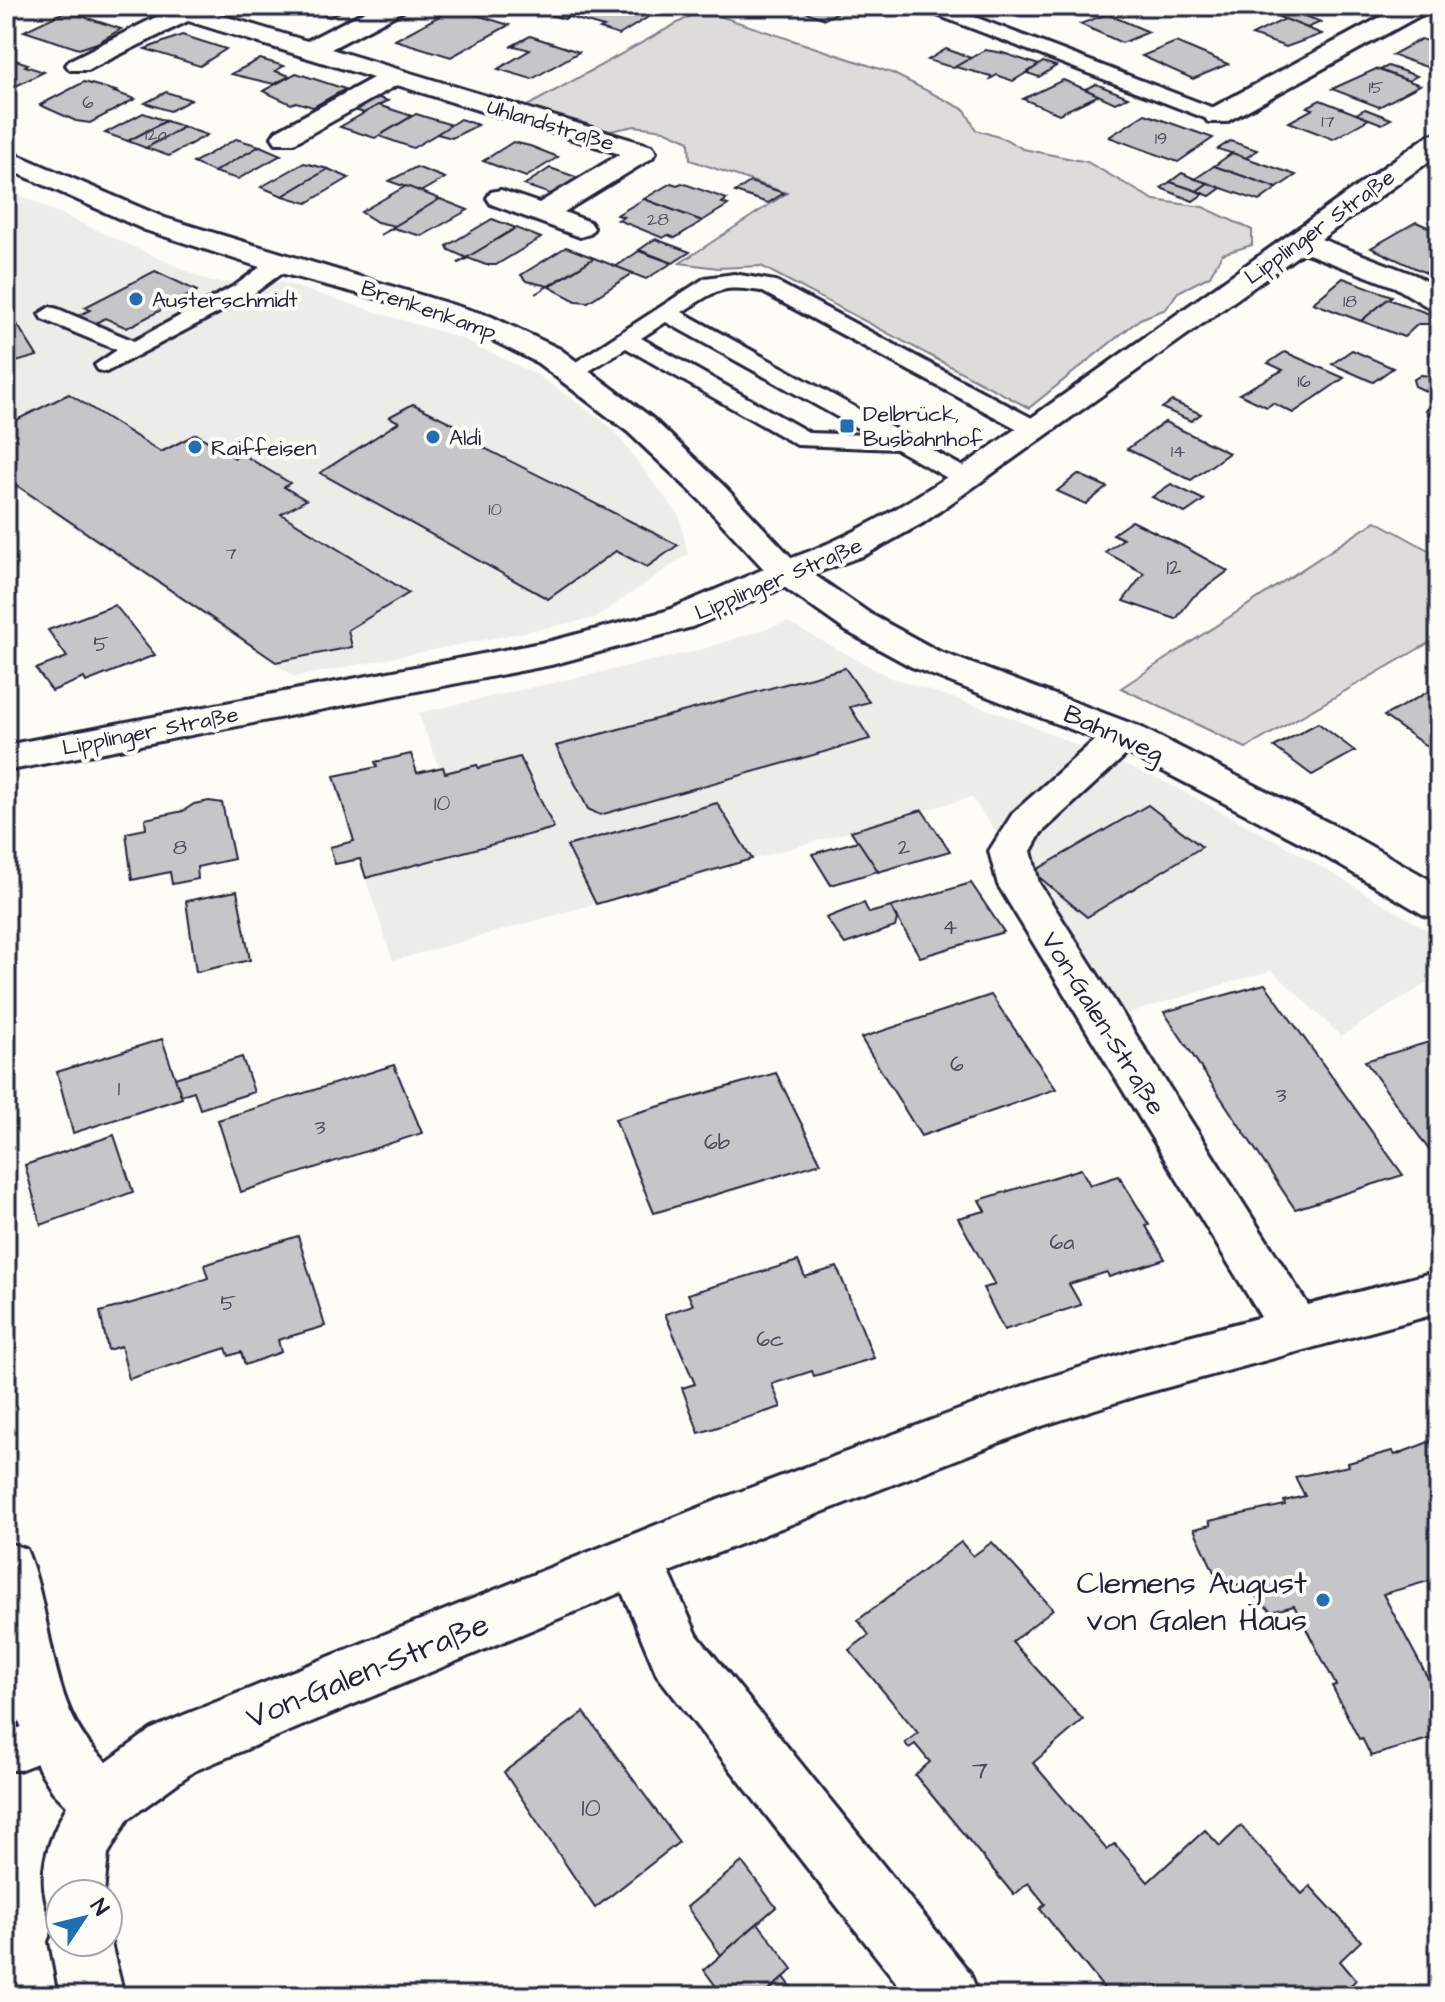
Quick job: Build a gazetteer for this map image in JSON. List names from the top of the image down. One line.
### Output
{"streets":{"street":["Uhlandstraße","Lipplinger Straße","Brenkenkamp","Bahnweg","Von-Galen-Straße"]},"crossings":[["Lipplinger Straße","Brenkenkamp"],["Lipplinger Straße","Bahnweg"],["Brenkenkamp","Bahnweg"],["Bahnweg","Von-Galen-Straße"]],"places":{"other":["Austerschmidt","Aldi","Raiffeisen","Clemens August von Galen Haus"],"transit":["Delbrück, Busbahnhof"]},"house_numbers":["15","6","17","12a","19","28","18","16","14","10","7","12","5","10","8","2","4","6","1","3","3","6b","6a","5","6c","7","10"],"north":"top right"}
